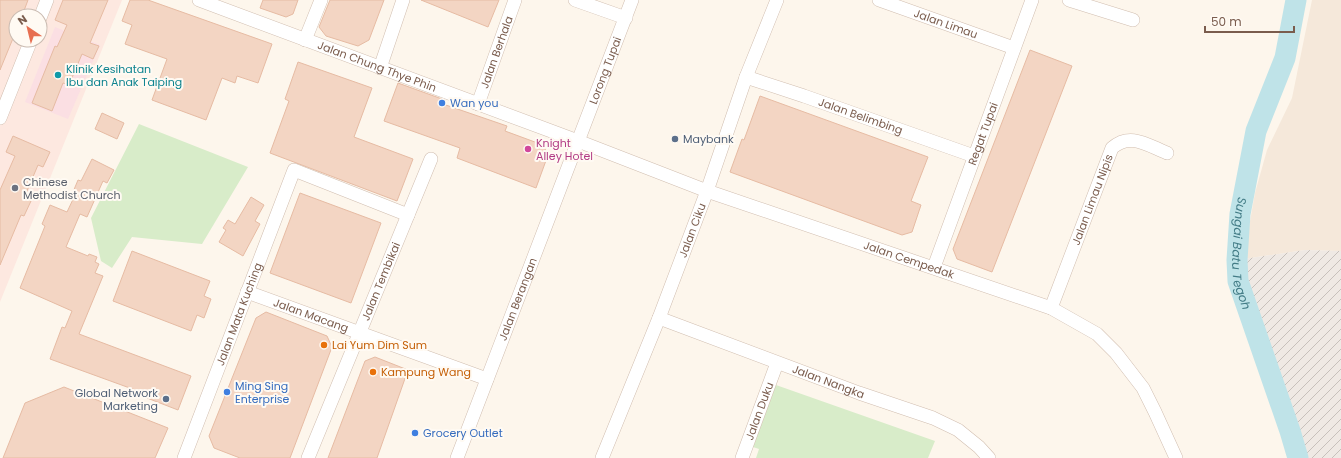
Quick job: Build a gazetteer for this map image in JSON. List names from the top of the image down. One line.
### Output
{"streets":{"street":["Jalan Limau","Jalan Berhala","Jalan Chung Thye Phin","Lorong Tupai","Jalan Belimbing","Regat Tupai","Jalan Limau Nipis","Jalan Ciku","Jalan Cempedak","Jalan Tembikai","Jalan Berangan","Jalan Mata Kuching","Jalan Macang","Jalan Nangka","Jalan Duku"]},"crossings":[["Jalan Limau","Regat Tupai"],["Jalan Berhala","Jalan Chung Thye Phin"],["Jalan Chung Thye Phin","Lorong Tupai"],["Jalan Chung Thye Phin","Jalan Cempedak"],["Jalan Chung Thye Phin","Jalan Berangan"],["Lorong Tupai","Jalan Cempedak"],["Lorong Tupai","Jalan Berangan"],["Jalan Belimbing","Regat Tupai"],["Jalan Belimbing","Jalan Ciku"],["Regat Tupai","Jalan Cempedak"],["Jalan Limau Nipis","Jalan Cempedak"],["Jalan Ciku","Jalan Cempedak"],["Jalan Ciku","Jalan Nangka"],["Jalan Cempedak","Jalan Berangan"],["Jalan Tembikai","Jalan Mata Kuching"],["Jalan Tembikai","Jalan Macang"],["Jalan Berangan","Jalan Macang"],["Jalan Mata Kuching","Jalan Macang"],["Jalan Nangka","Jalan Duku"]],"water":["Sungai Batu Tegoh"],"places":["Klinik Kesihatan Ibu dan Anak Taiping","Wan you","Maybank","Knight Alley Hotel","Chinese Methodist Church","Lai Yum Dim Sum","Kampung Wang","Ming Sing Enterprise","Global Network Marketing","Grocery Outlet"],"scale_bar":"50 m","north":"top left"}
